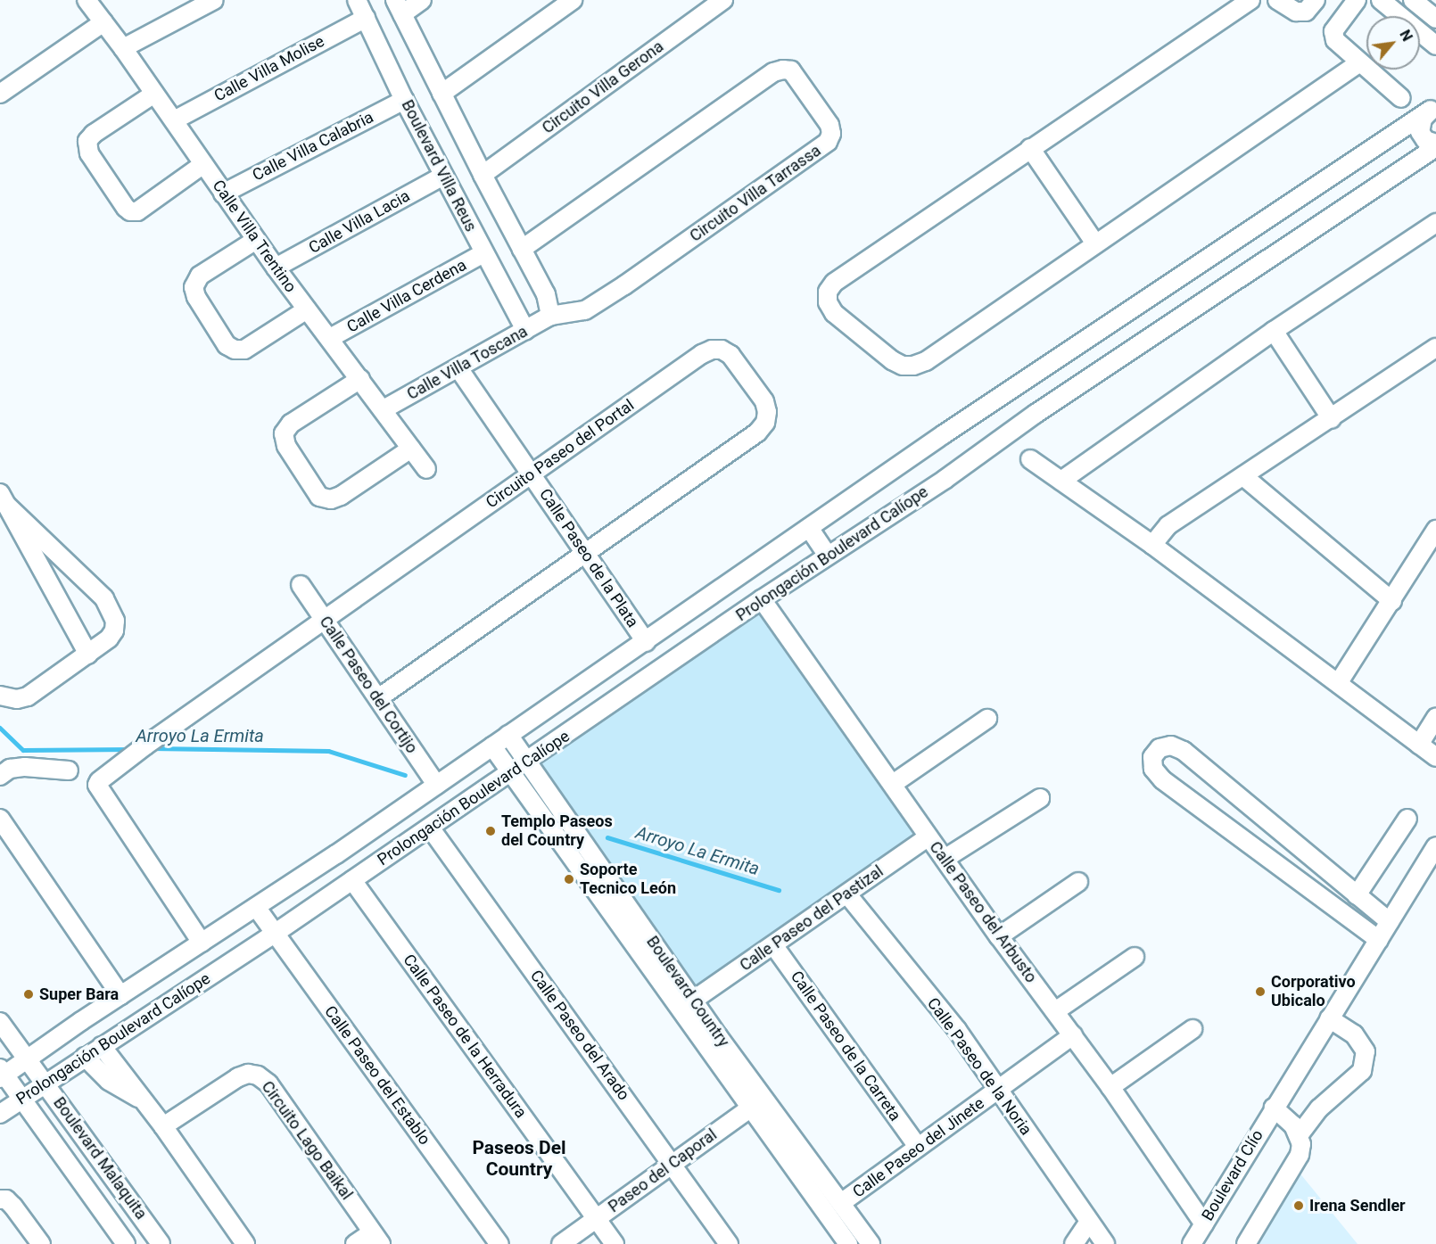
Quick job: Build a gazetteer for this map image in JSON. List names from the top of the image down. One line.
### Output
{"streets":{"street":["Calle Villa Molise","Circuito Villa Gerona","Calle Villa Calabria","Boulevard Villa Reus","Circuito Villa Tarrassa","Calle Villa Lacia","Calle Villa Trentino","Calle Villa Cerdena","Calle Villa Toscana","Circuito Paseo del Portal","Prolongación Boulevard Calíope","Calle Paseo de la Plata","Calle Paseo del Cortijo","Calle Paseo del Arbusto","Calle Paseo del Pastizal","Boulevard Country","Calle Paseo del Arado","Calle Paseo de la Herradura","Calle Paseo de la Carreta","Calle Paseo de la Noria","Calle Paseo del Establo","Circuito Lago Baikal","Calle Paseo del Jinete","Boulevard Malaquita","Paseo del Caporal","Boulevard Clío"]},"crossings":[["Calle Villa Molise","Boulevard Villa Reus"],["Calle Villa Molise","Calle Villa Trentino"],["Calle Villa Calabria","Boulevard Villa Reus"],["Calle Villa Calabria","Calle Villa Trentino"],["Boulevard Villa Reus","Calle Villa Lacia"],["Boulevard Villa Reus","Calle Villa Cerdena"],["Boulevard Villa Reus","Calle Villa Toscana"],["Circuito Villa Tarrassa","Calle Villa Toscana"],["Calle Villa Lacia","Calle Villa Trentino"],["Calle Villa Trentino","Calle Villa Cerdena"],["Calle Villa Trentino","Calle Villa Toscana"],["Calle Villa Toscana","Calle Paseo de la Plata"],["Circuito Paseo del Portal","Prolongación Boulevard Calíope"],["Circuito Paseo del Portal","Calle Paseo de la Plata"],["Circuito Paseo del Portal","Calle Paseo del Cortijo"],["Prolongación Boulevard Calíope","Calle Paseo de la Plata"],["Prolongación Boulevard Calíope","Calle Paseo del Cortijo"],["Prolongación Boulevard Calíope","Calle Paseo del Arbusto"],["Prolongación Boulevard Calíope","Boulevard Country"],["Prolongación Boulevard Calíope","Calle Paseo del Arado"],["Prolongación Boulevard Calíope","Calle Paseo de la Herradura"],["Prolongación Boulevard Calíope","Calle Paseo del Establo"],["Prolongación Boulevard Calíope","Boulevard Malaquita"],["Calle Paseo del Arbusto","Calle Paseo del Pastizal"],["Calle Paseo del Arbusto","Calle Paseo del Jinete"],["Calle Paseo del Arbusto","Boulevard Clío"],["Calle Paseo del Pastizal","Boulevard Country"],["Calle Paseo del Pastizal","Calle Paseo de la Carreta"],["Calle Paseo del Pastizal","Calle Paseo de la Noria"],["Boulevard Country","Calle Paseo del Jinete"],["Boulevard Country","Paseo del Caporal"],["Calle Paseo del Arado","Paseo del Caporal"],["Calle Paseo de la Herradura","Paseo del Caporal"],["Calle Paseo de la Carreta","Calle Paseo del Jinete"],["Calle Paseo de la Noria","Calle Paseo del Jinete"]],"districts":["Paseos Del Country"],"water":["Arroyo La Ermita"],"places":["Templo Paseos del Country","Soporte Tecnico León","Corporativo Ubicalo","Super Bara","Irena Sendler"],"north":"top right"}
